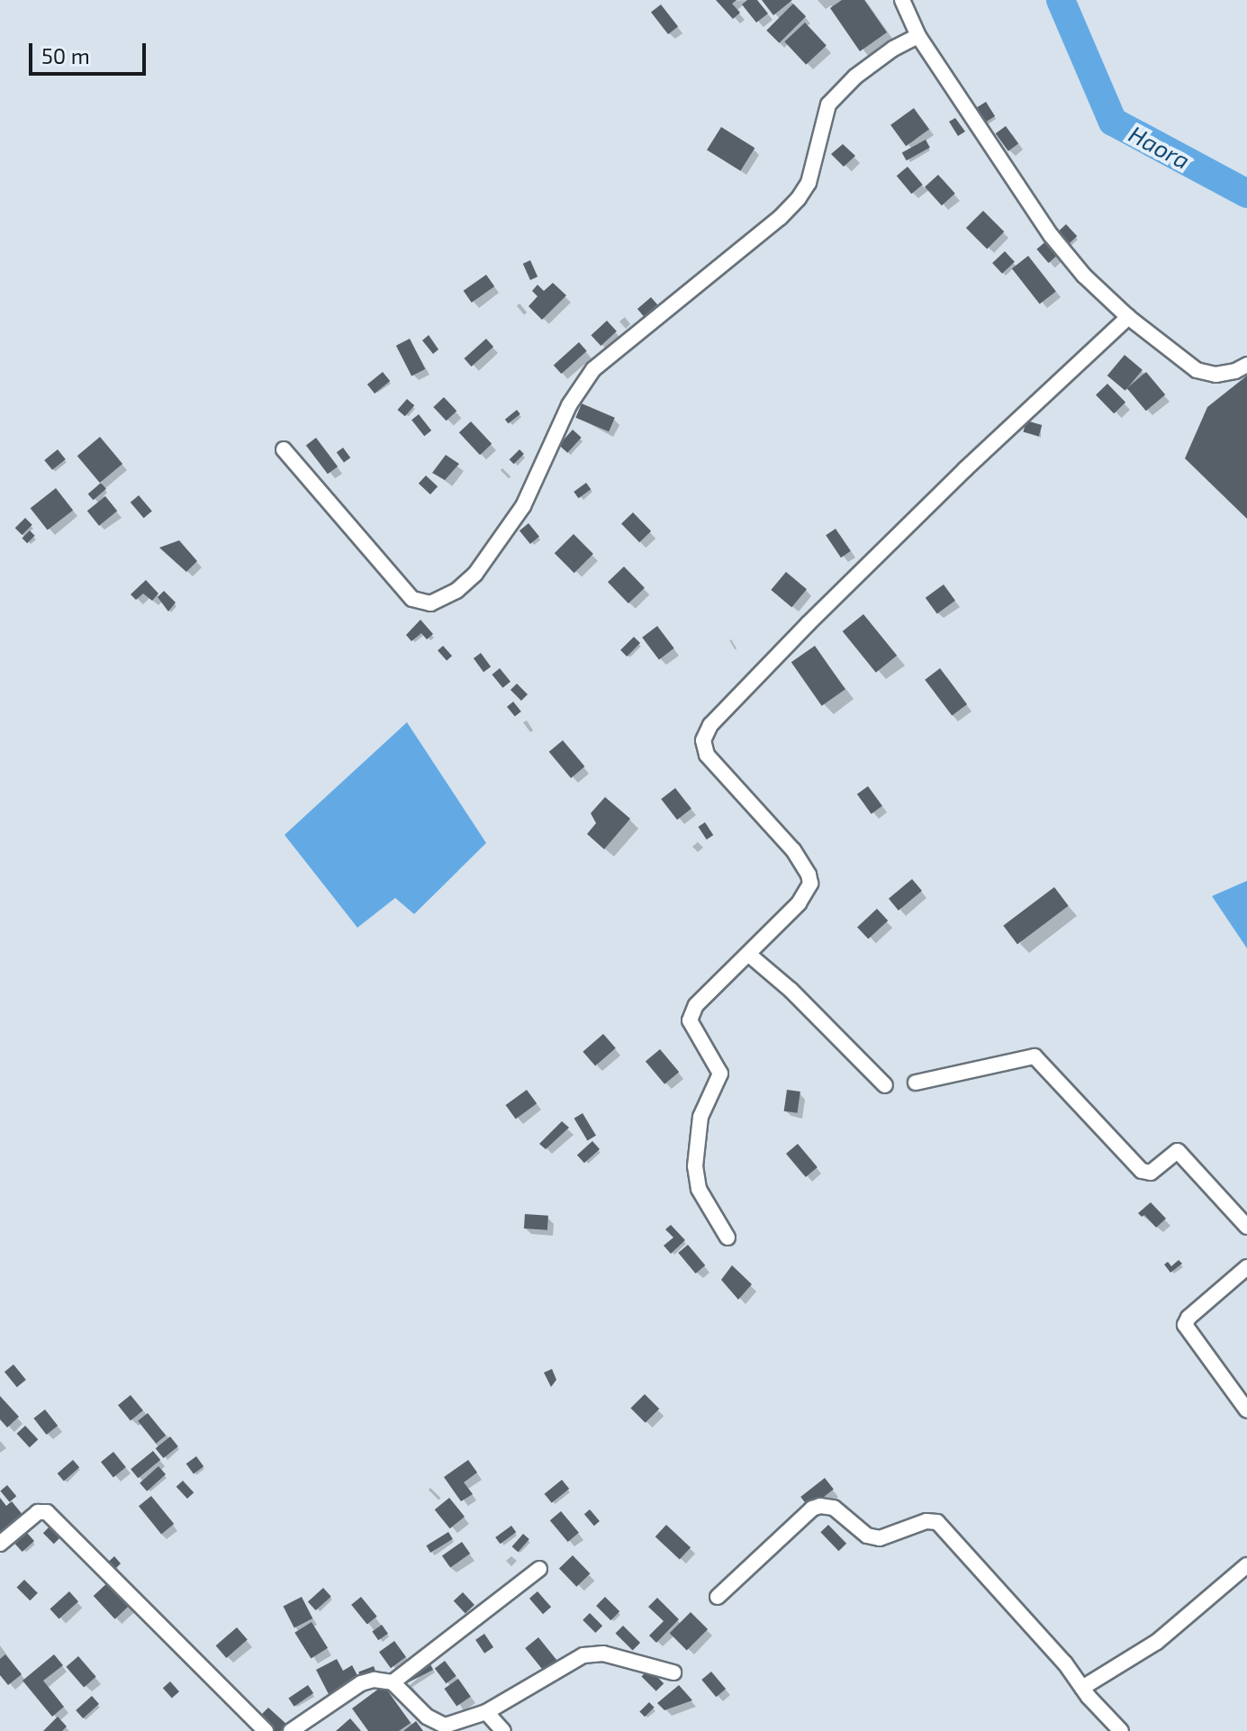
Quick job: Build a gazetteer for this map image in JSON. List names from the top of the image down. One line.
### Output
{"water":["Haora"],"scale_bar":"50 m"}
